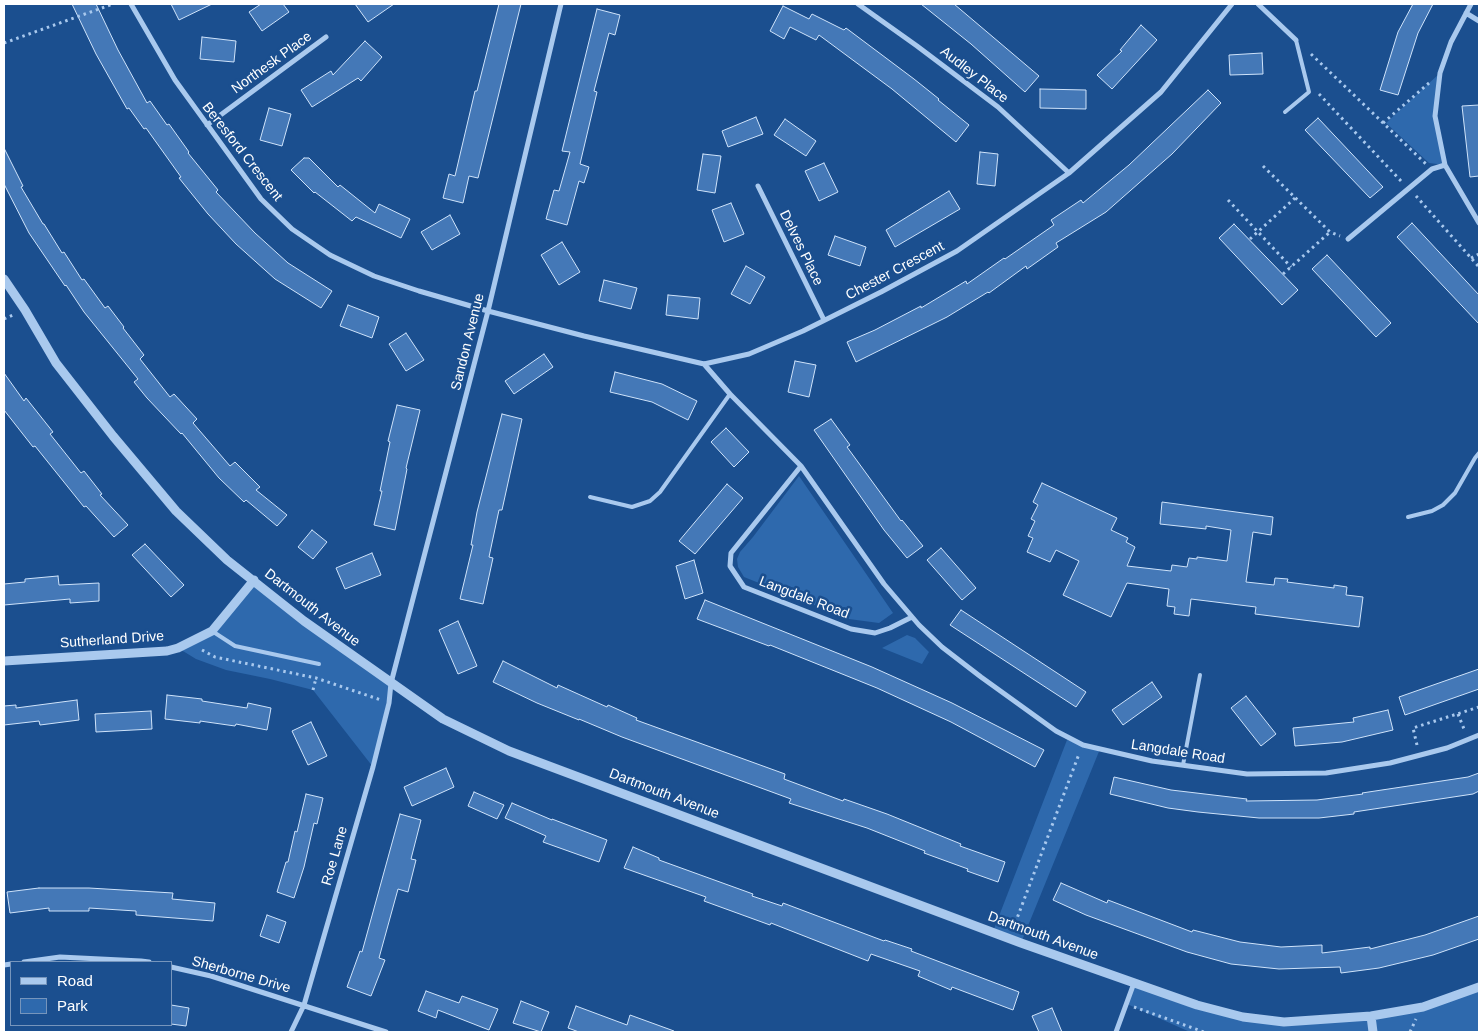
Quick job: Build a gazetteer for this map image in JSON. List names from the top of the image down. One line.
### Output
{"streets":{"street":["Northesk Place","Audley Place","Beresford Crescent","Delves Place","Chester Crescent","Sandon Avenue","Langdale Road","Dartmouth Avenue","Sutherland Drive","Roe Lane","Sherborne Drive"]},"crossings":[["Northesk Place","Beresford Crescent"],["Audley Place","Chester Crescent"],["Beresford Crescent","Chester Crescent"],["Beresford Crescent","Sandon Avenue"],["Delves Place","Chester Crescent"],["Chester Crescent","Sandon Avenue"],["Chester Crescent","Langdale Road"],["Sandon Avenue","Dartmouth Avenue"],["Sandon Avenue","Roe Lane"],["Dartmouth Avenue","Sutherland Drive"],["Dartmouth Avenue","Roe Lane"],["Roe Lane","Sherborne Drive"]],"legend":["Road","Park"]}
